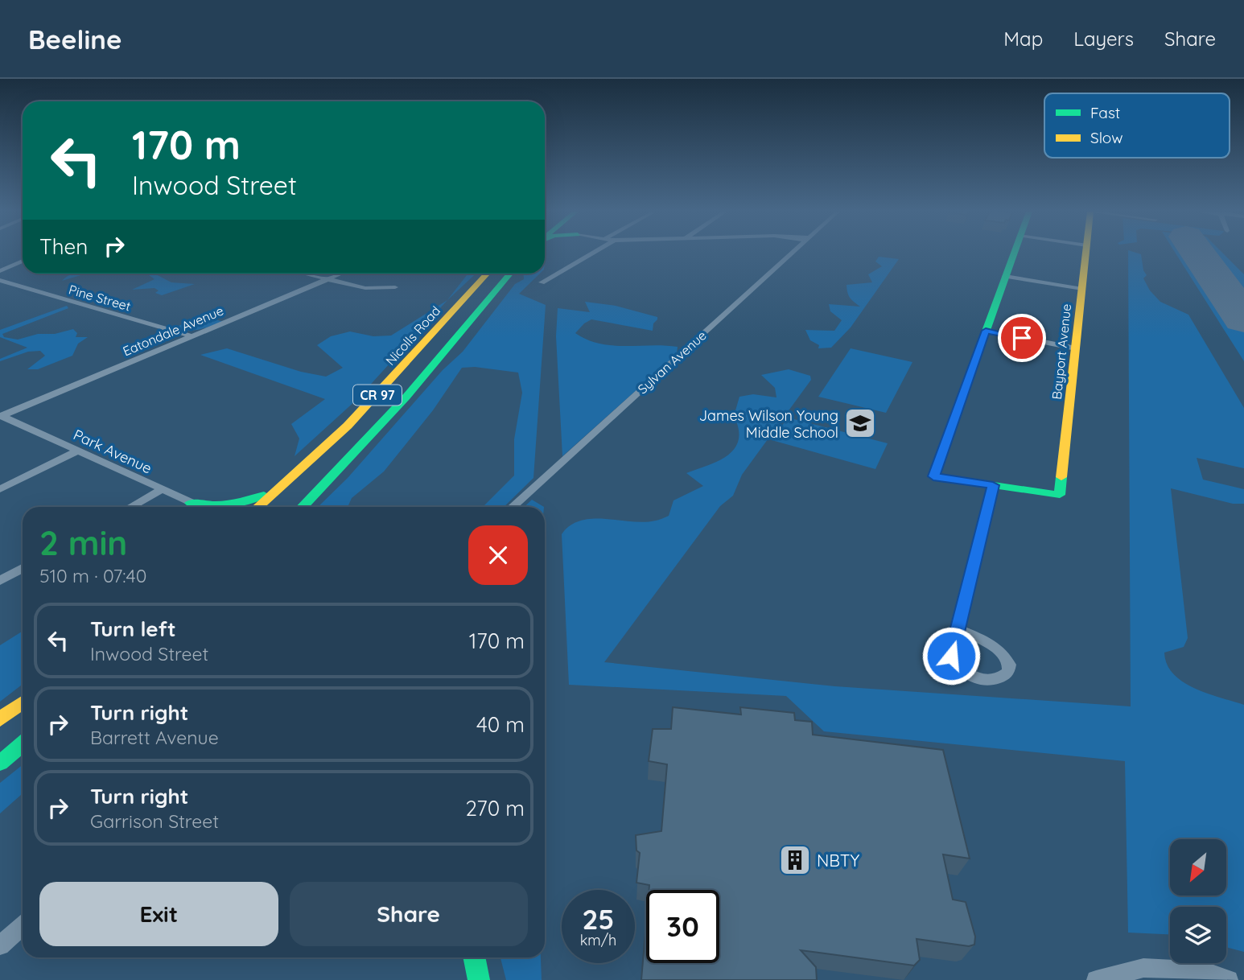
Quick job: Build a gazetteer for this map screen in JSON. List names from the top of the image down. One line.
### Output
{"streets":{"main road":["Nicolls Road","Bayport Avenue","CR 97"],"street":["Pine Street","Eatondale Avenue","Sylvan Avenue","Park Avenue"]},"crossings":[["Pine Street","Eatondale Avenue"],["Eatondale Avenue","Park Avenue"]],"places":{"school or university":["James Wilson Young Middle School"],"building":["NBTY"]},"legend":["Fast","Slow"],"north":"bottom left","page":{"header":"Beeline","nav":["Map","Layers","Share"],"turn":["170 m","Inwood Street"],"then":"Then","heading":["2 min","510 m · 07:40"],"list":[{"name":"Turn left","note":"Inwood Street","value":"170 m"},{"name":"Turn right","note":"Barrett Avenue","value":"40 m"},{"name":"Turn right","note":"Garrison Street","value":"270 m"}],"buttons":["Exit","Share"],"speed":"25 km/h","limit":"30"}}
